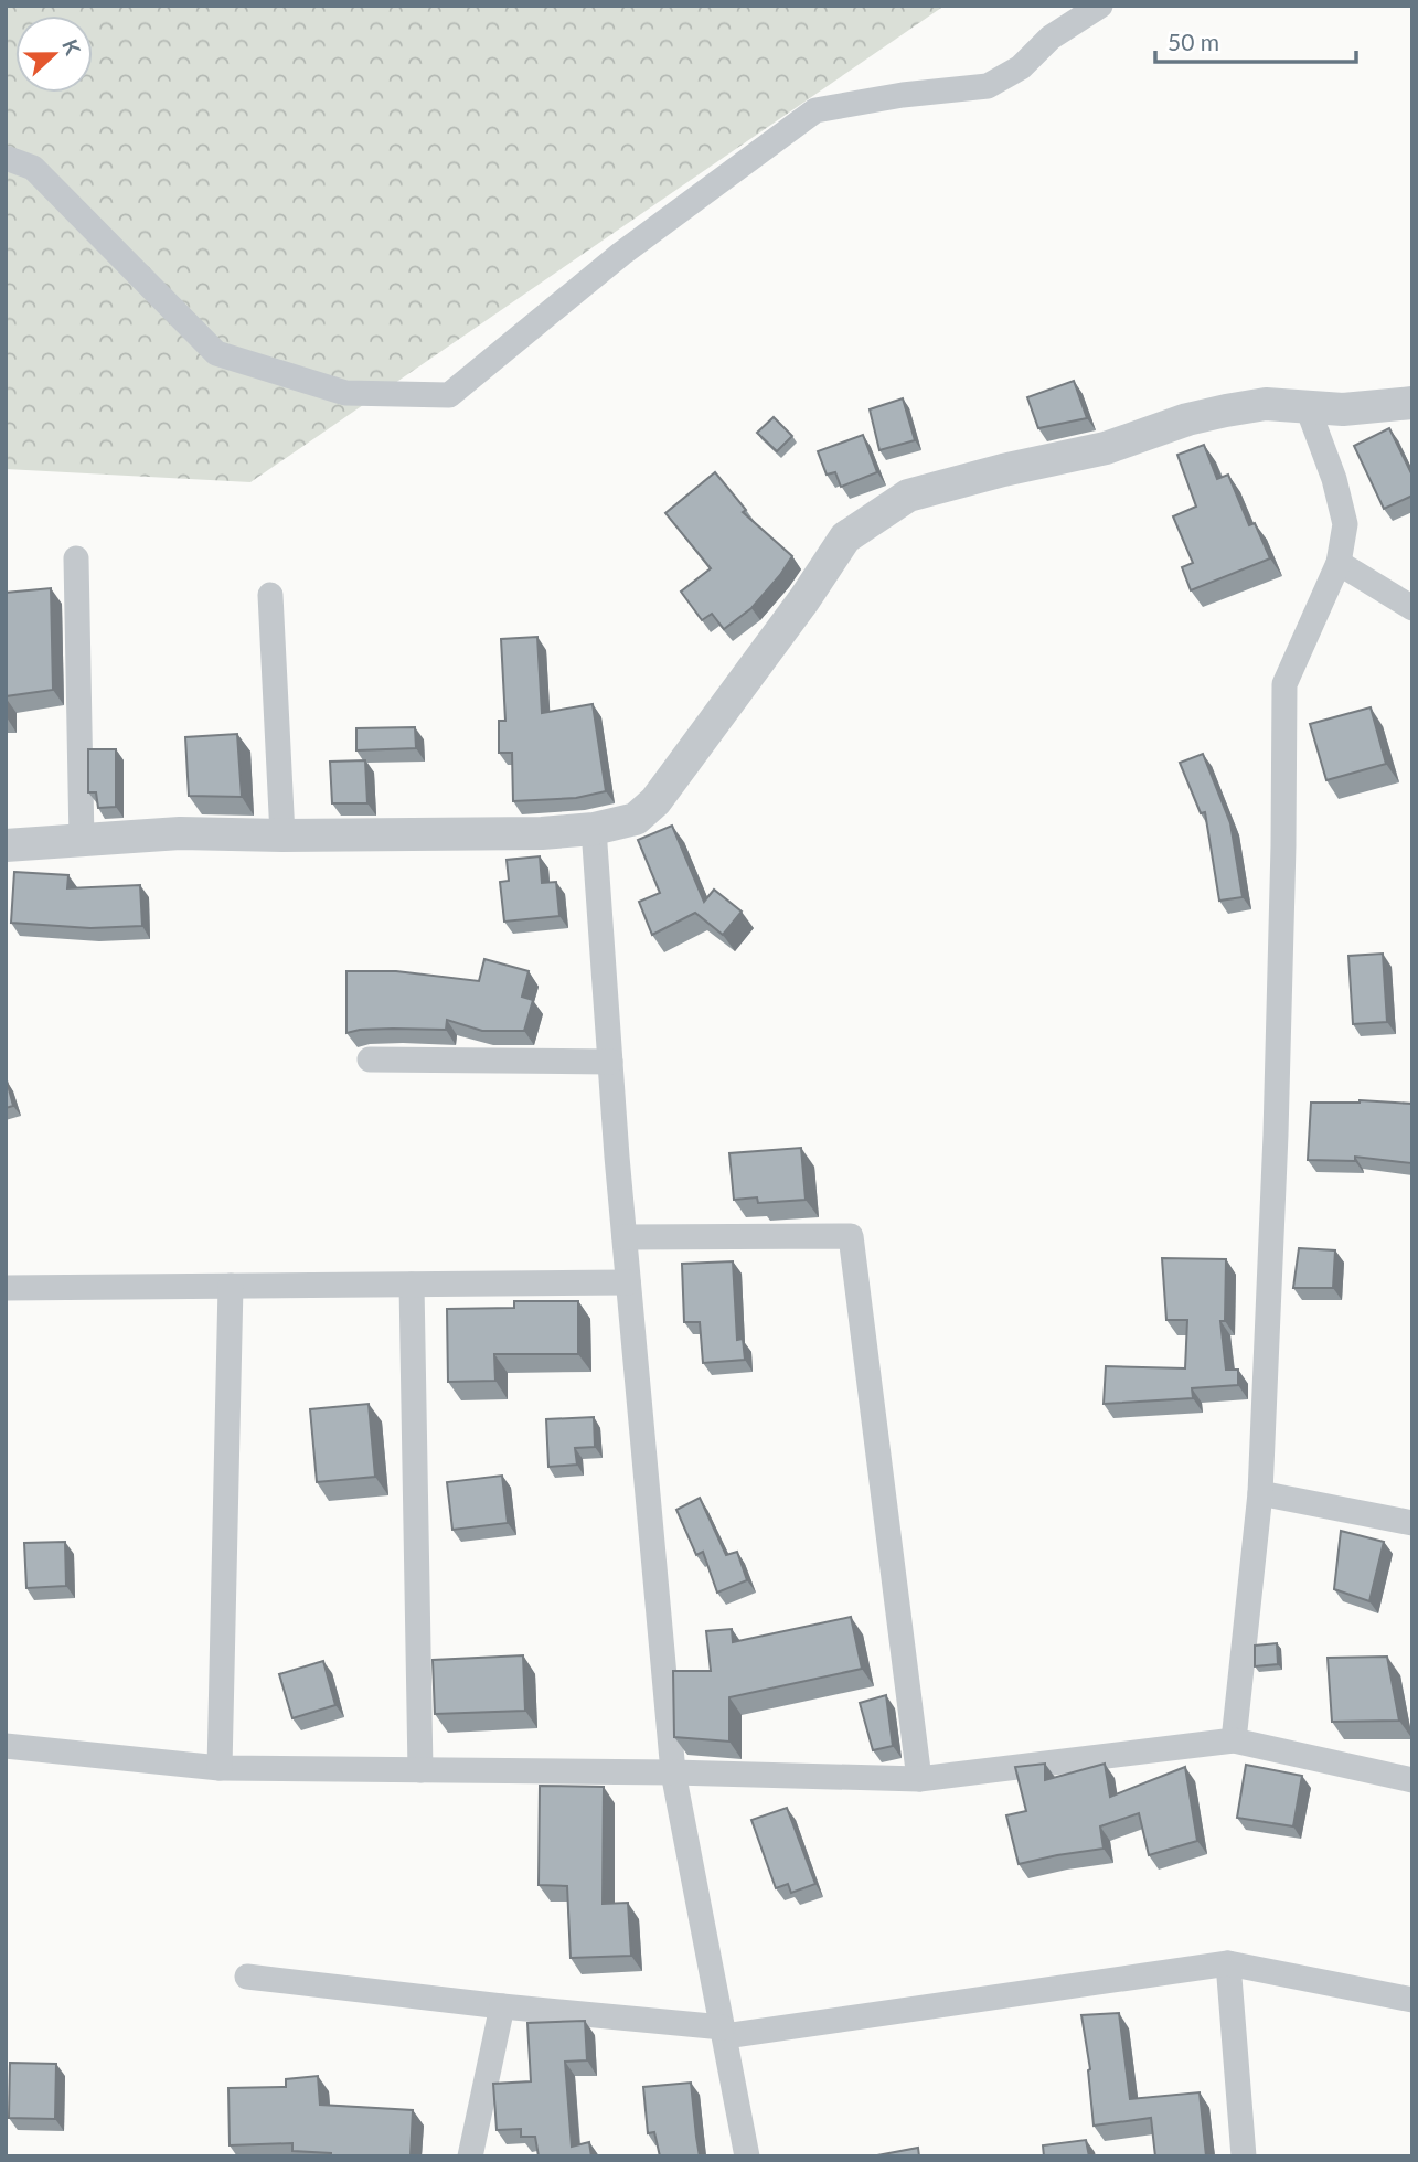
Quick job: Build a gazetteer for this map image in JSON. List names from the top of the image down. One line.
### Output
{"scale_bar":"50 m","north":"right"}
